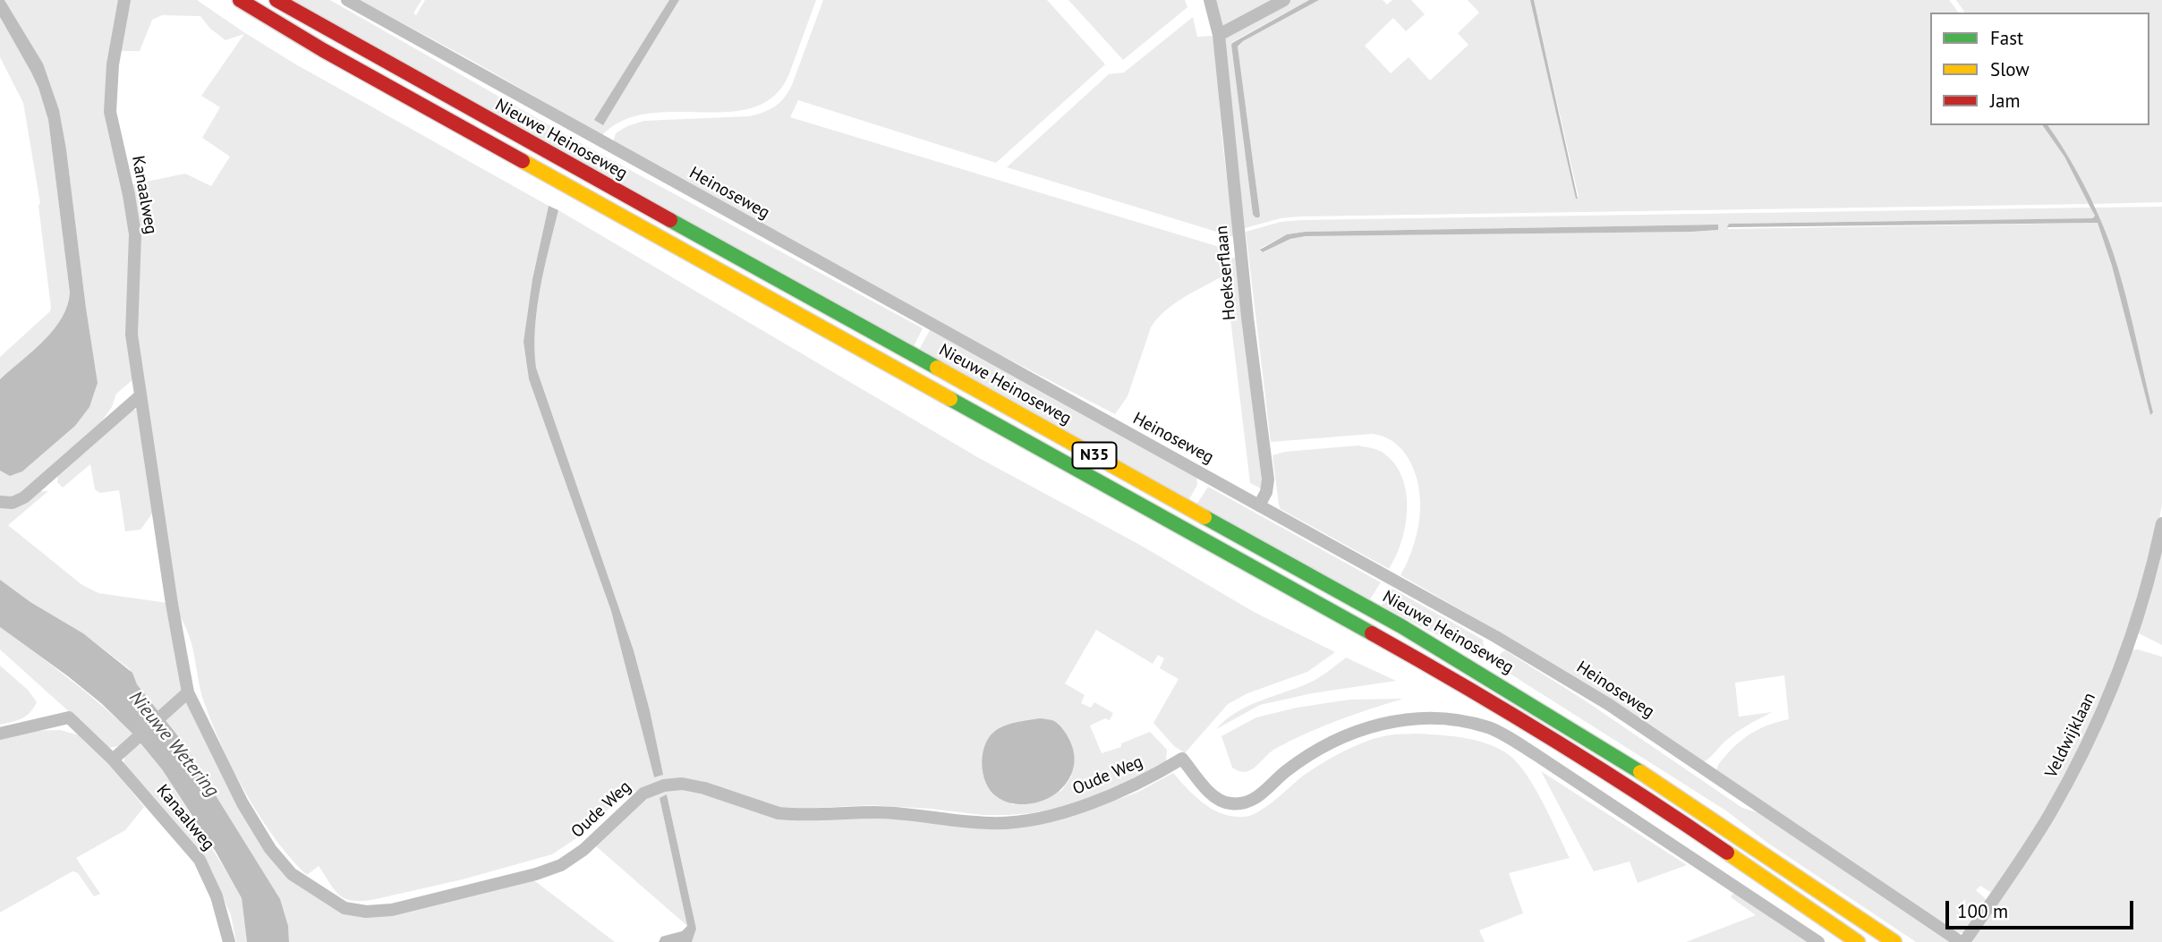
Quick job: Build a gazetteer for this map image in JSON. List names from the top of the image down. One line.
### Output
{"streets":{"highway":["Nieuwe Heinoseweg","N35"],"street":["Heinoseweg","Kanaalweg","Hoekserflaan","Veldwijklaan","Oude Weg"]},"crossings":[["Heinoseweg","Hoekserflaan"],["Heinoseweg","Veldwijklaan"],["Kanaalweg","Oude Weg"]],"water":["Nieuwe Wetering"],"legend":["Fast","Slow","Jam"],"scale_bar":"100 m"}
